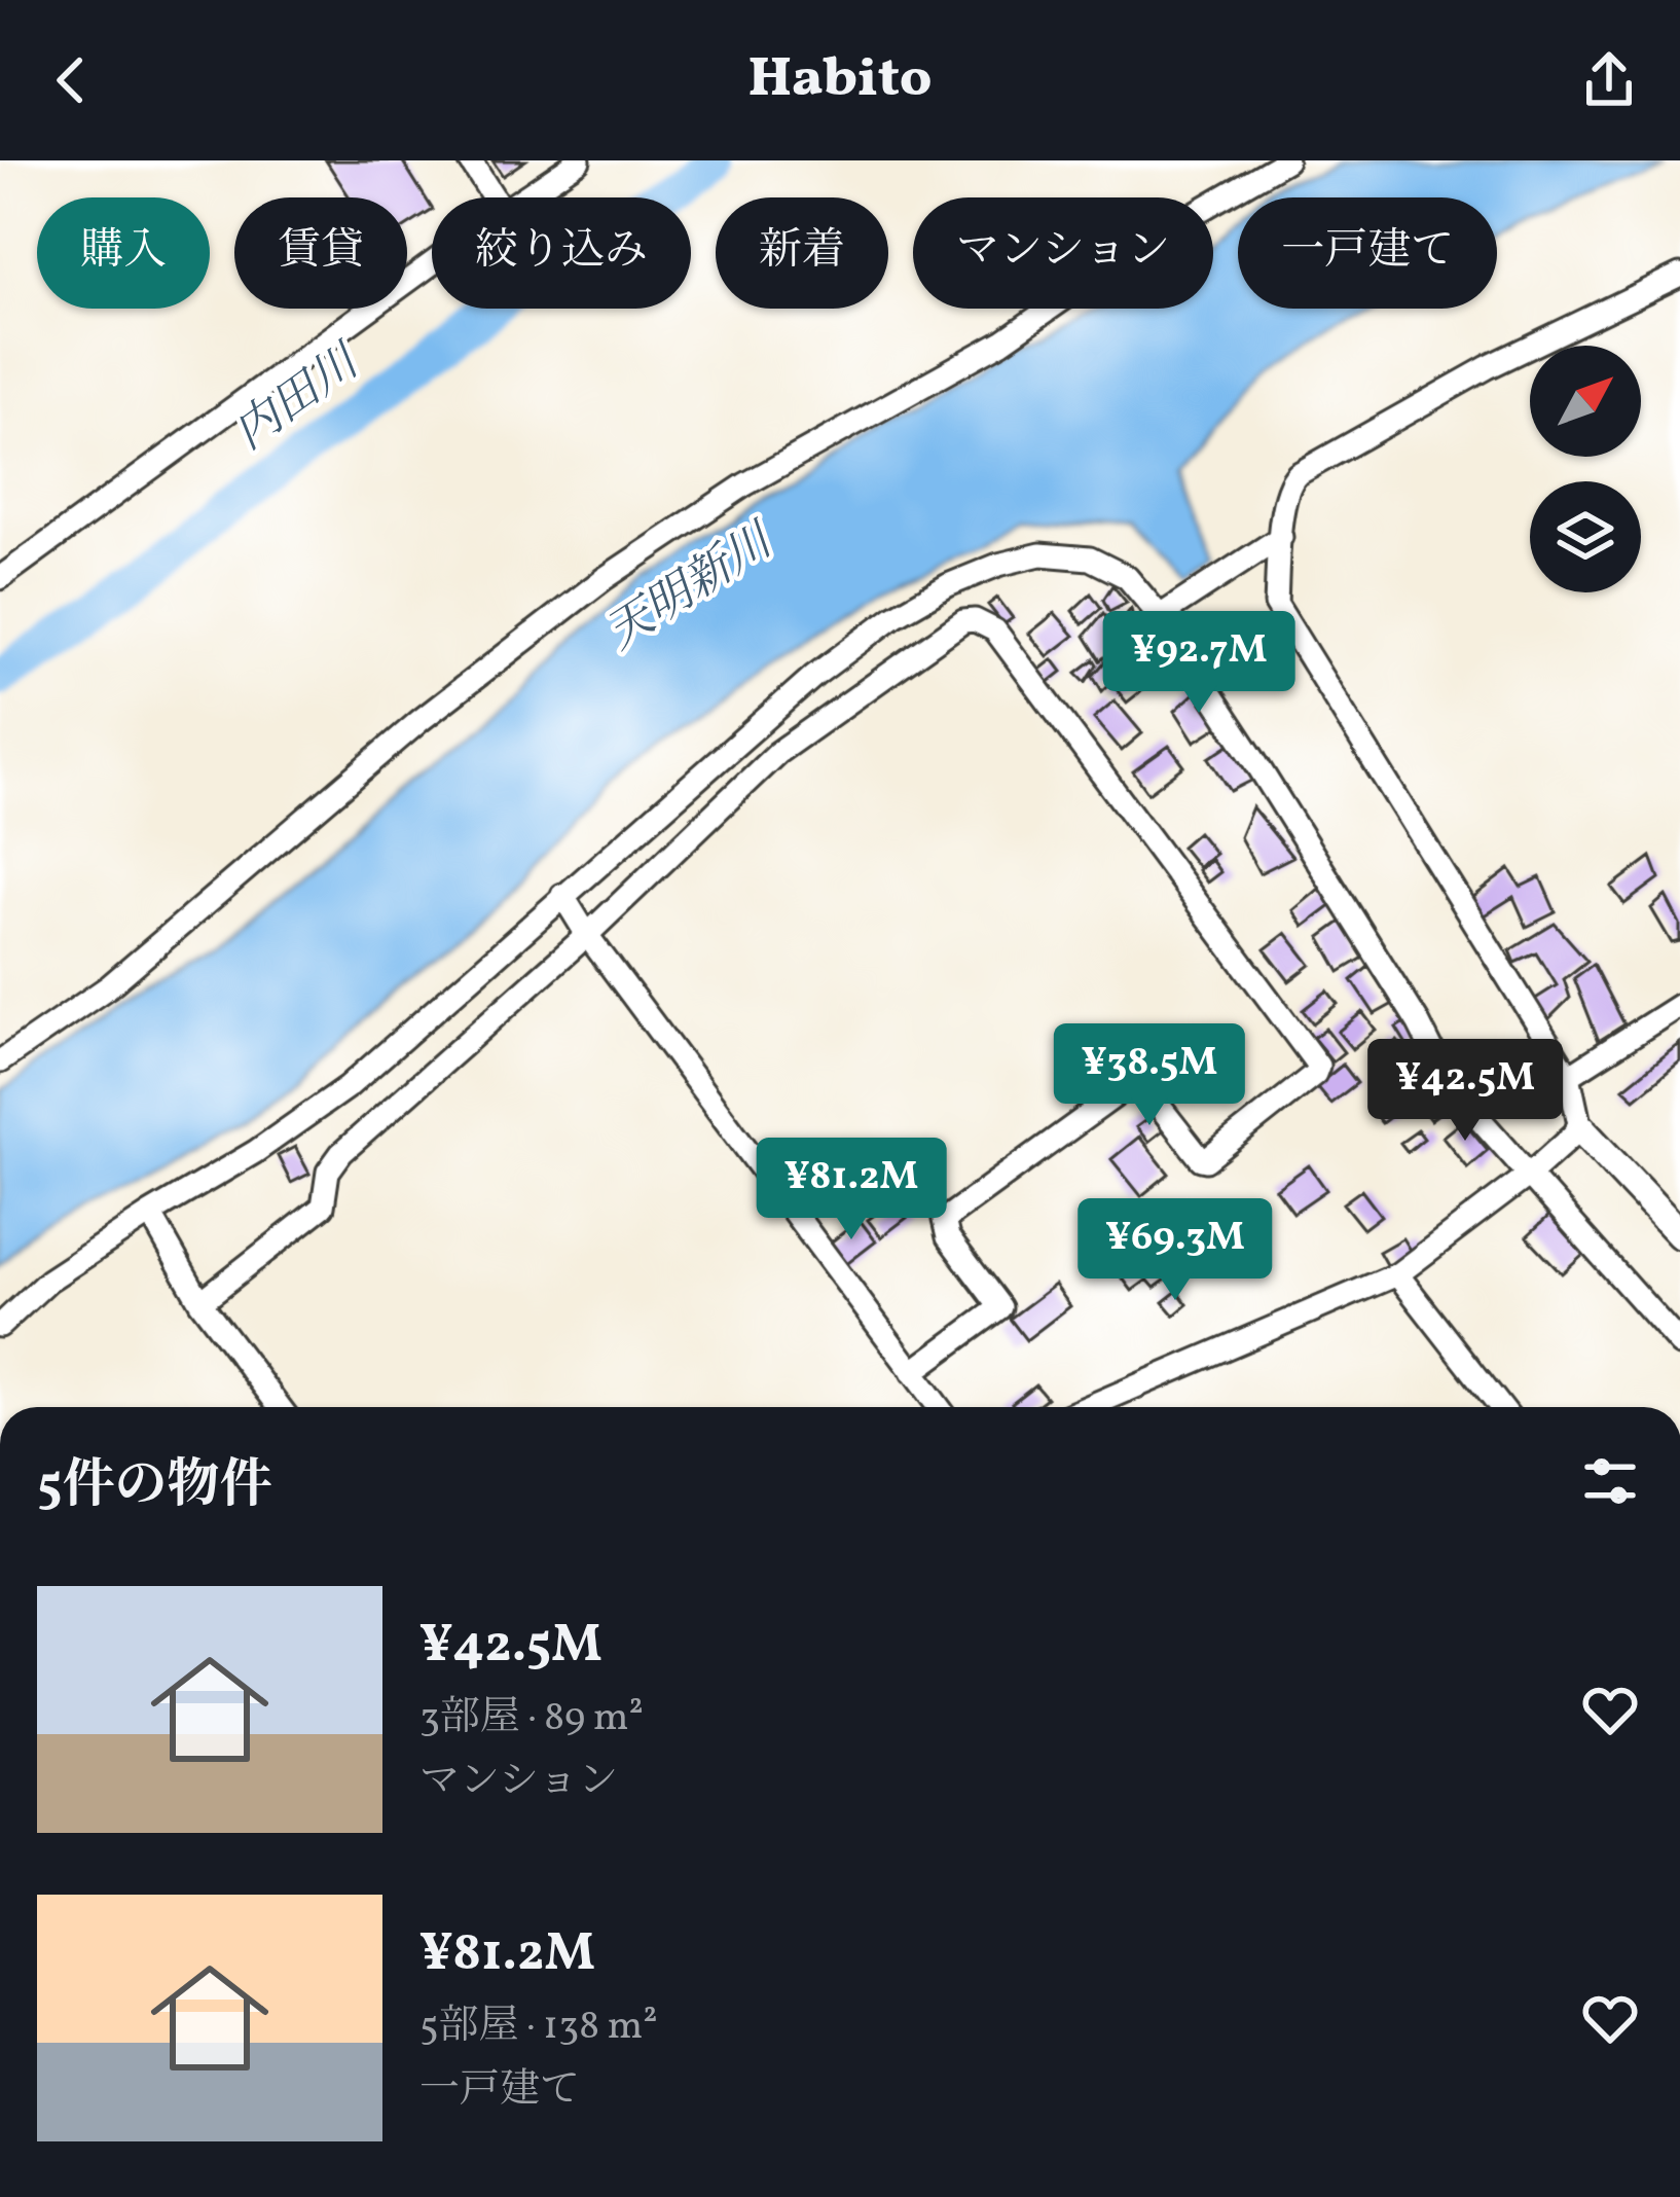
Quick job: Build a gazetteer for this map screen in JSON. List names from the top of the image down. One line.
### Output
{"water":["内田川","天明新川"],"north":"top right","page":{"header":"Habito","chip":["購入","賃貸","絞り込み","新着","マンション","一戸建て"],"price":["¥92.7M","¥38.5M","¥42.5M","¥81.2M","¥69.3M"],"heading":"5件の物件","list":[{"name":"¥42.5M","note":"3部屋 · 89 m² · マンション"},{"name":"¥81.2M","note":"5部屋 · 138 m² · 一戸建て"}]}}
